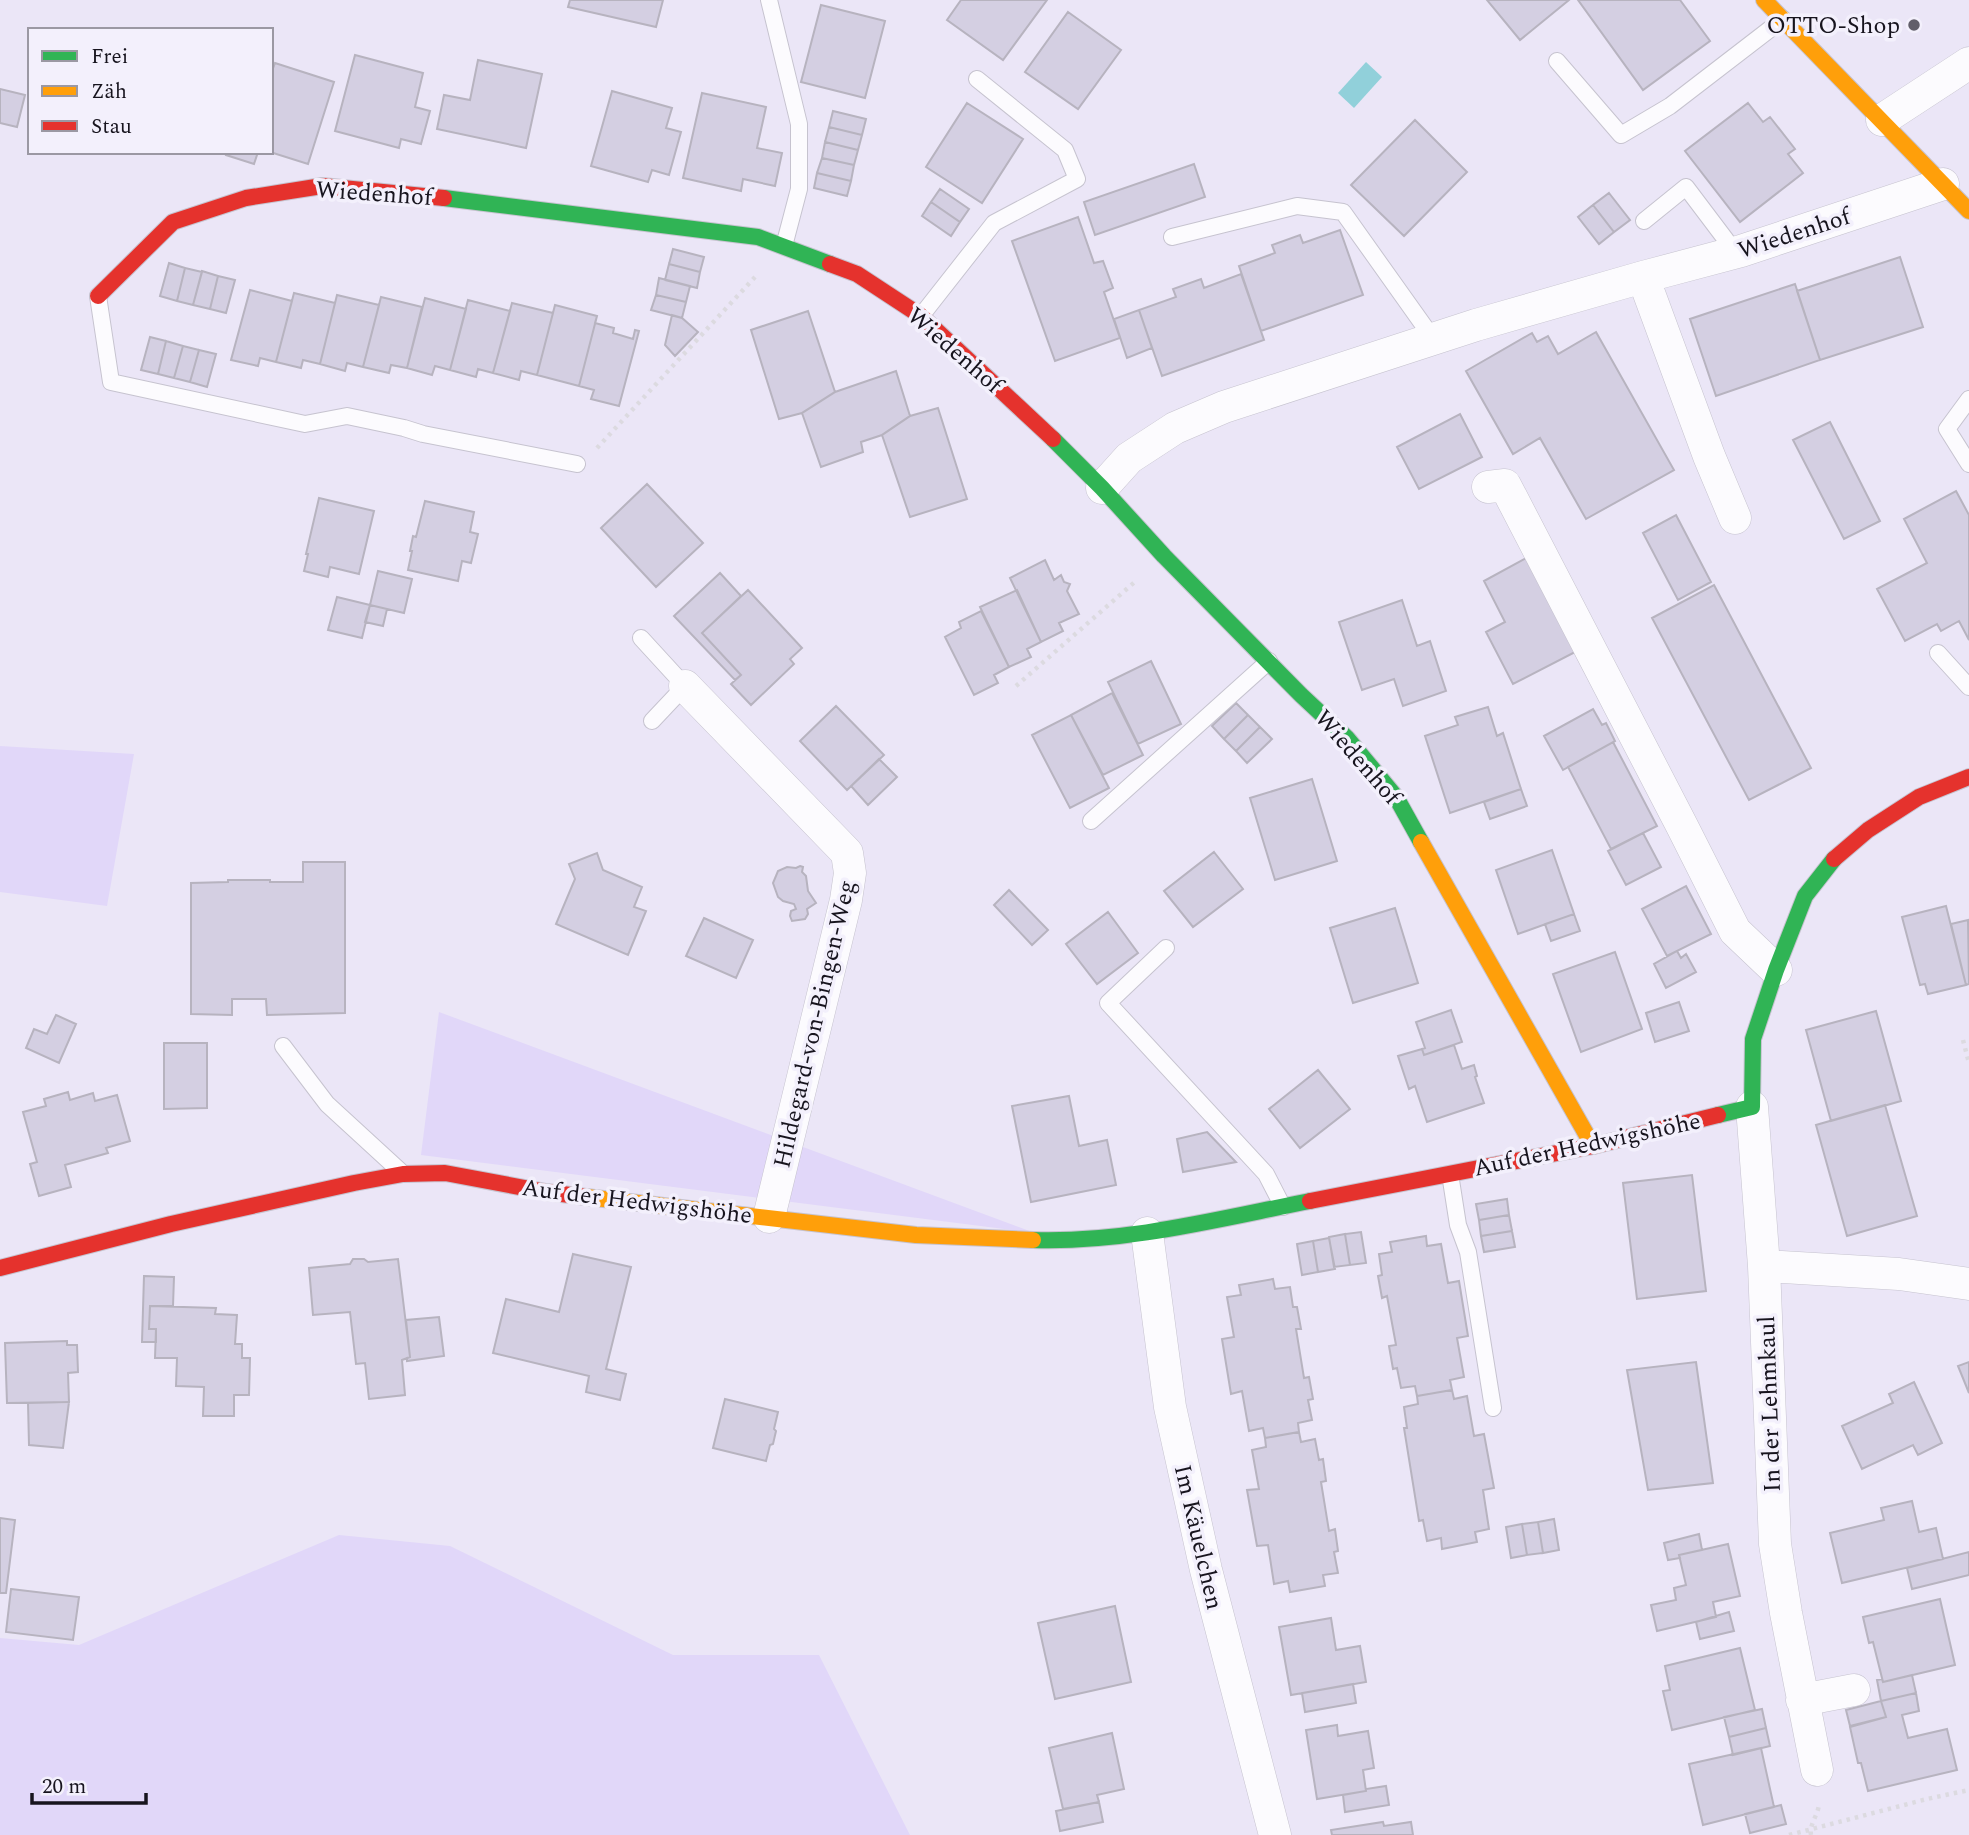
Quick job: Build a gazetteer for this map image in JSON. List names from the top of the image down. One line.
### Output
{"streets":{"street":["Wiedenhof","Hildegard-von-Bingen-Weg","Auf der Hedwigshöhe","In der Lehmkaul","Im Käuelchen"]},"crossings":[["Wiedenhof","Auf der Hedwigshöhe"],["Hildegard-von-Bingen-Weg","Auf der Hedwigshöhe"],["Auf der Hedwigshöhe","In der Lehmkaul"],["Auf der Hedwigshöhe","Im Käuelchen"]],"places":["OTTO-Shop"],"legend":["Frei","Zäh","Stau"],"scale_bar":"20 m"}
